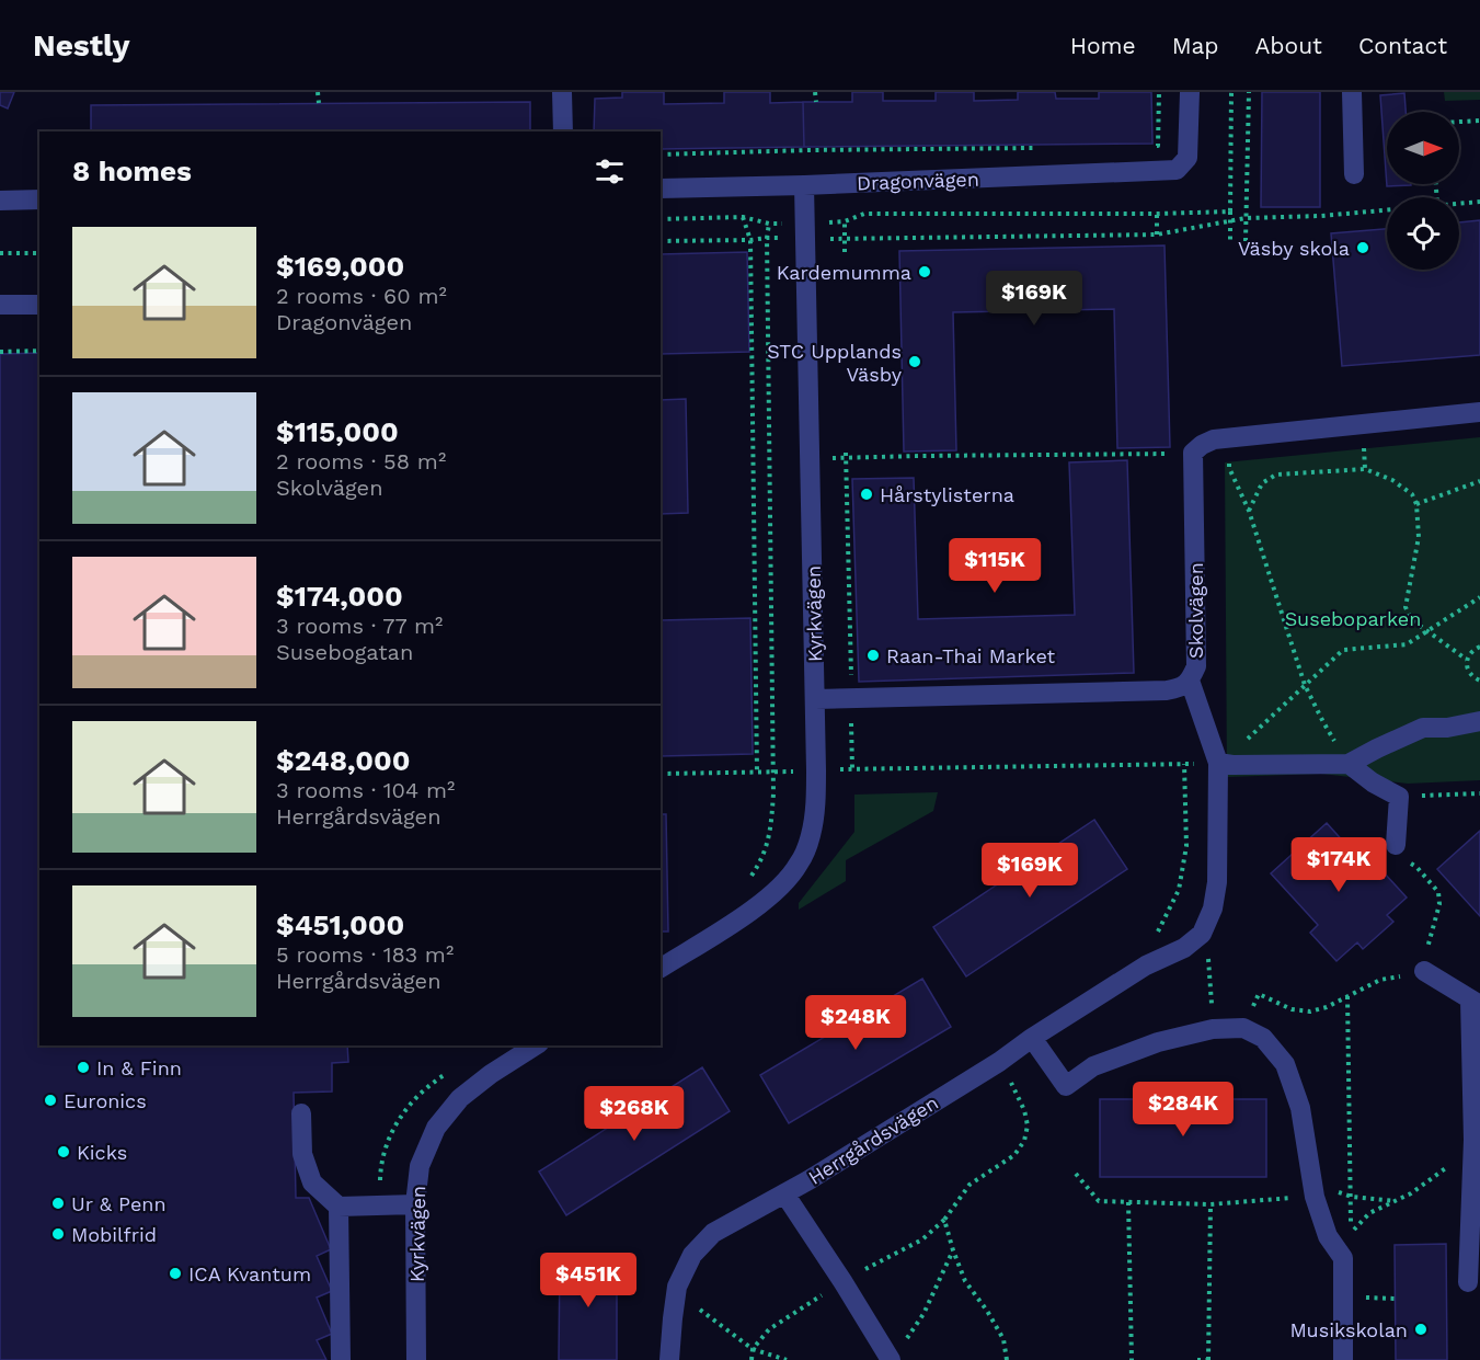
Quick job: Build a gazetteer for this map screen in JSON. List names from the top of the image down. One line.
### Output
{"streets":{"street":["Dragonvägen","Skolvägen","Kyrkvägen","Herrgårdsvägen"]},"crossings":[["Dragonvägen","Kyrkvägen"],["Skolvägen","Kyrkvägen"]],"parks":["Suseboparken"],"places":["Väsby skola","Kardemumma","STC Upplands Väsby","Hårstylisterna","Raan-Thai Market","In & Finn","Euronics","Kicks","Ur & Penn","Mobilfrid","ICA Kvantum","Musikskolan"],"north":"right","page":{"header":"Nestly","nav":["Home","Map","About","Contact"],"heading":"8 homes","list":[{"name":"$169,000","note":"2 rooms · 60 m² · Dragonvägen"},{"name":"$115,000","note":"2 rooms · 58 m² · Skolvägen"},{"name":"$174,000","note":"3 rooms · 77 m² · Susebogatan"},{"name":"$248,000","note":"3 rooms · 104 m² · Herrgårdsvägen"},{"name":"$451,000","note":"5 rooms · 183 m² · Herrgårdsvägen"}],"price":["$169K","$115K","$174K","$169K","$248K","$284K","$268K","$451K"]}}
